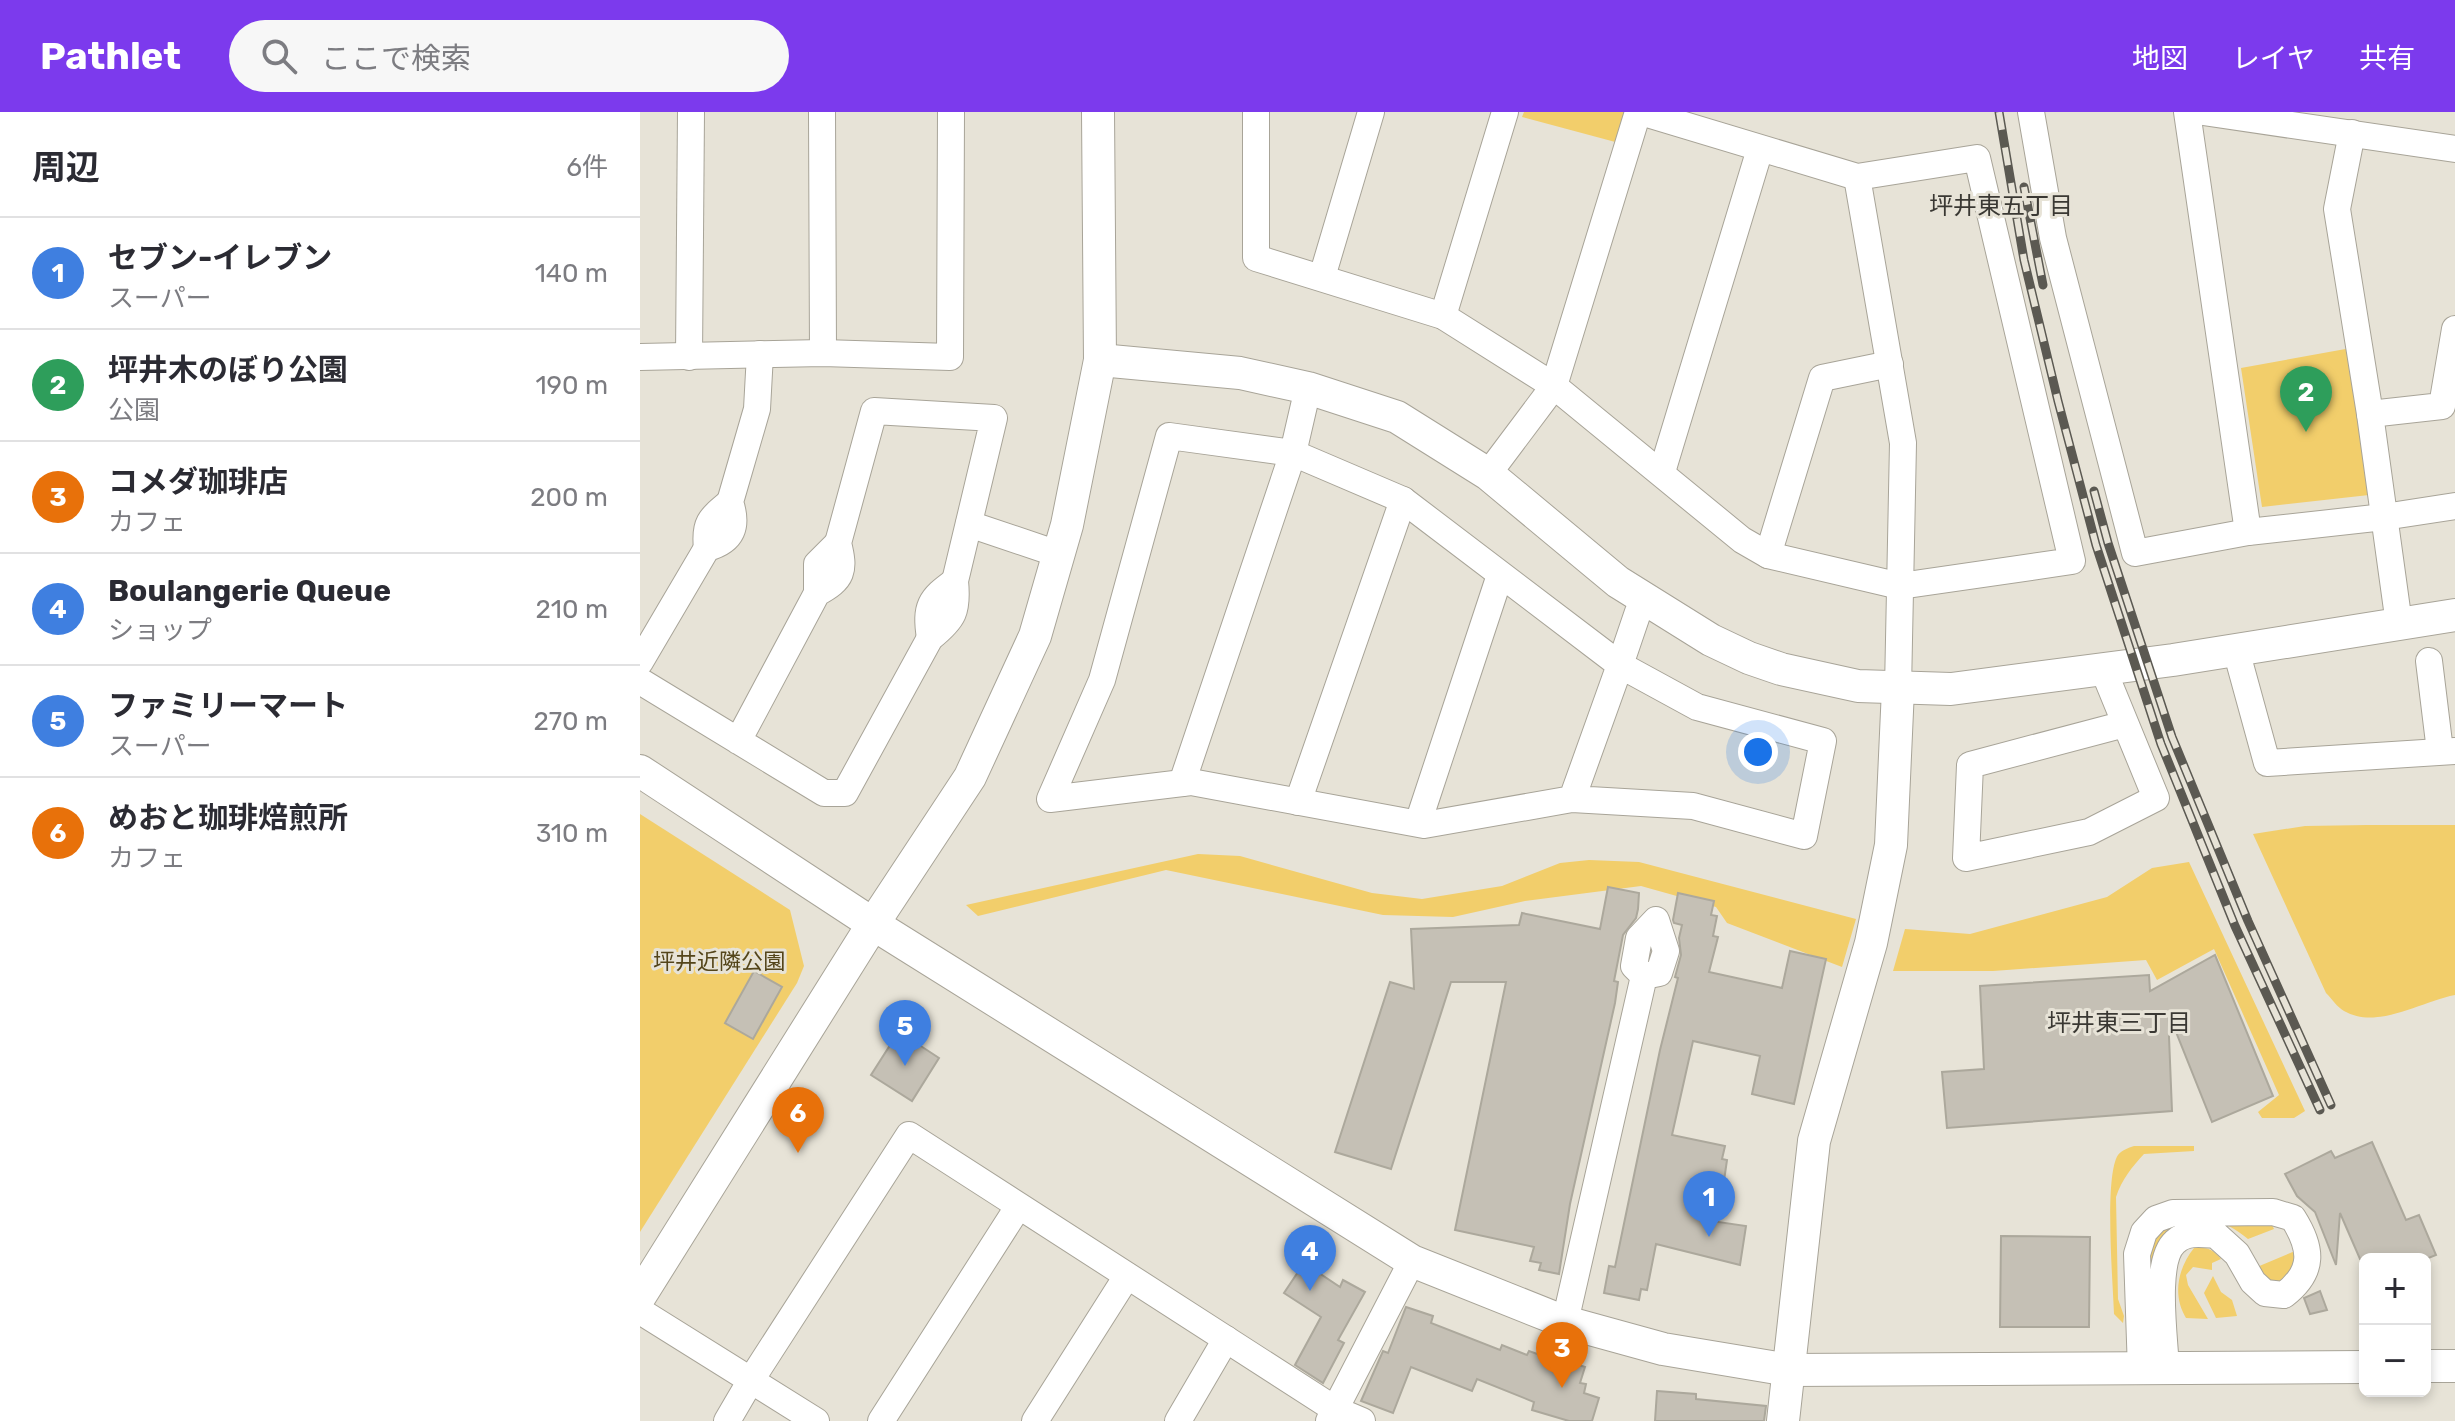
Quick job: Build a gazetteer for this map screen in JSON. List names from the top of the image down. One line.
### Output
{"districts":["坪井東五丁目","坪井東三丁目"],"parks":["坪井近隣公園"],"page":{"header":"Pathlet","search":"ここで検索","nav":["地図","レイヤ","共有"],"heading":["周辺","6件"],"list":[{"mark":"1","name":"セブン-イレブン","note":"スーパー","value":"140 m"},{"mark":"2","name":"坪井木のぼり公園","note":"公園","value":"190 m"},{"mark":"3","name":"コメダ珈琲店","note":"カフェ","value":"200 m"},{"mark":"4","name":"Boulangerie Queue","note":"ショップ","value":"210 m"},{"mark":"5","name":"ファミリーマート","note":"スーパー","value":"270 m"},{"mark":"6","name":"めおと珈琲焙煎所","note":"カフェ","value":"310 m"}],"pins":["2","5","6","1","4","3"],"map_buttons":["+","−"]}}
